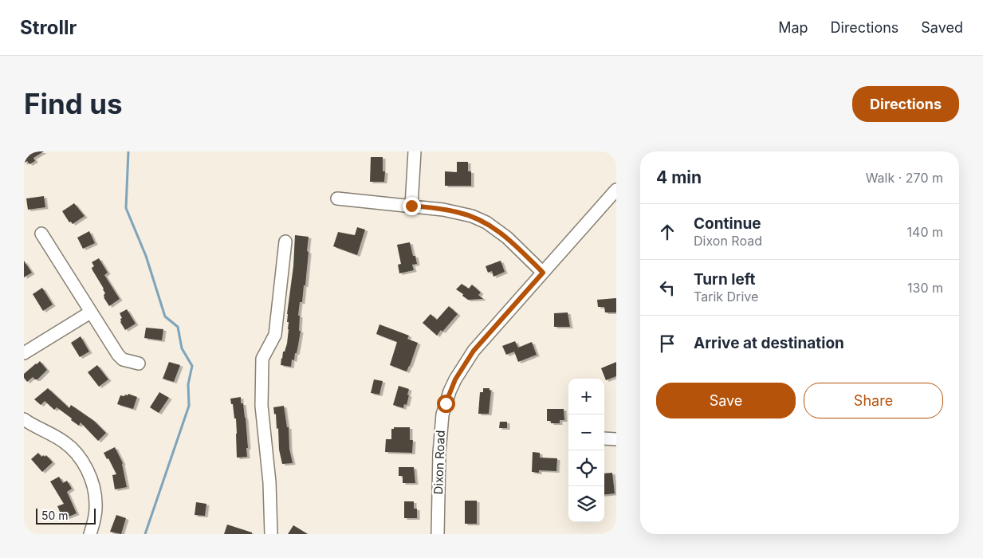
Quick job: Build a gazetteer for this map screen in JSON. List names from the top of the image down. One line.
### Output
{"streets":{"street":["Dixon Road"]},"scale_bar":"50 m","page":{"header":"Strollr","nav":["Map","Directions","Saved"],"buttons":["Directions",["Save","Share"]],"title":"Find us","heading":["4 min","Walk · 270 m"],"list":[["Continue","Dixon Road","140 m"],["Turn left","Tarik Drive","130 m"],"Arrive at destination"],"map_buttons":["+","−"],"scale":"50 m"}}
